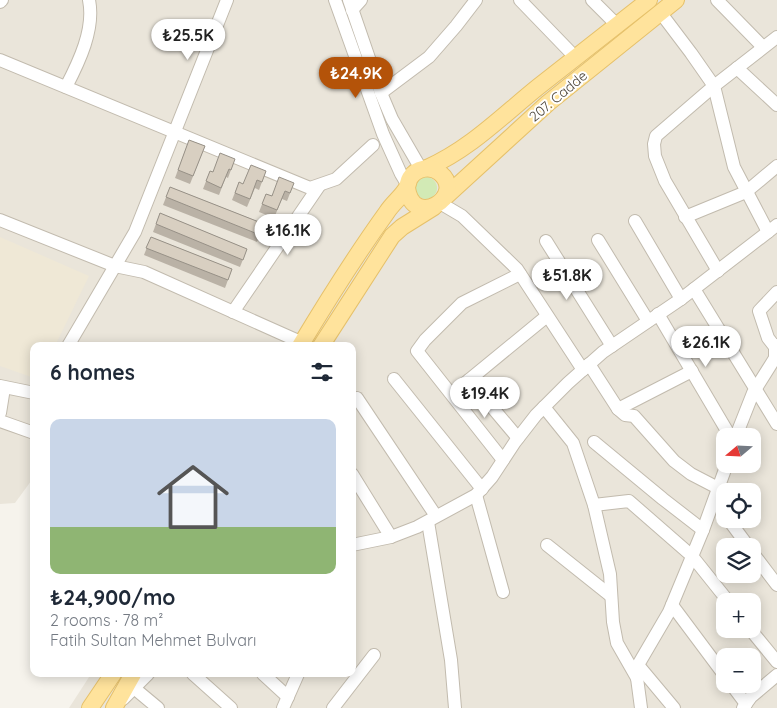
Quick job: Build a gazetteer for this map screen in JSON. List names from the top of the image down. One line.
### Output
{"streets":{"main road":["207. Cadde"]},"north":"left","page":{"price":["₺25.5K","₺24.9K","₺16.1K","₺51.8K","₺26.1K","₺19.4K"],"heading":"6 homes","list":[{"name":"₺24,900/mo","note":"2 rooms · 78 m² · Fatih Sultan Mehmet Bulvarı"}],"map_buttons":["+","−"]}}
